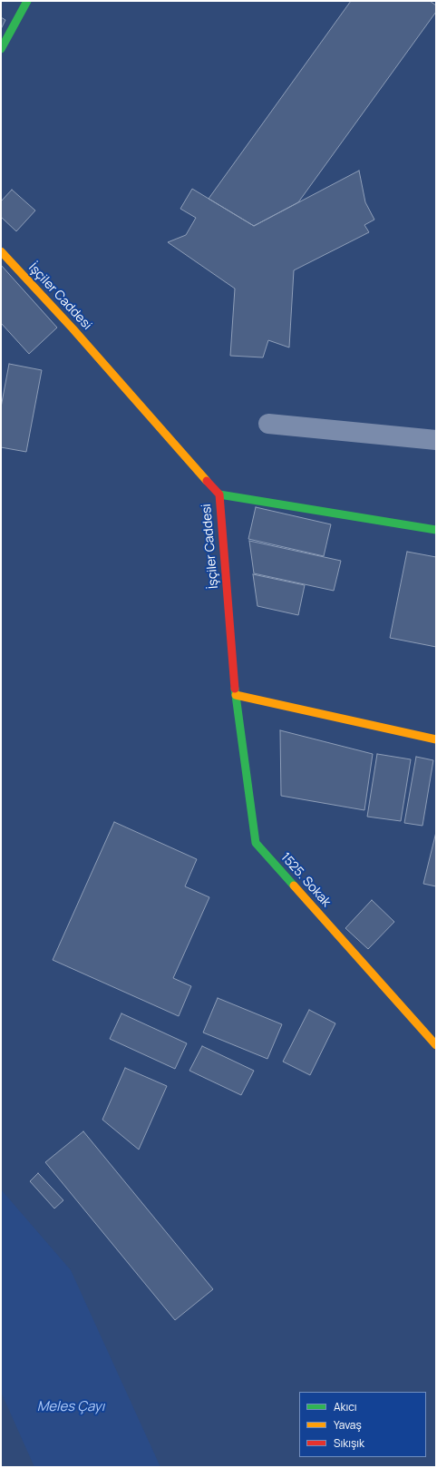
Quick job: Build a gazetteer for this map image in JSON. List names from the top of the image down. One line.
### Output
{"streets":{"street":["İşçiler Caddesi","1525. Sokak"]},"crossings":[["İşçiler Caddesi","1525. Sokak"]],"water":["Meles Çayı"],"legend":["Akıcı","Yavaş","Sıkışık"]}
